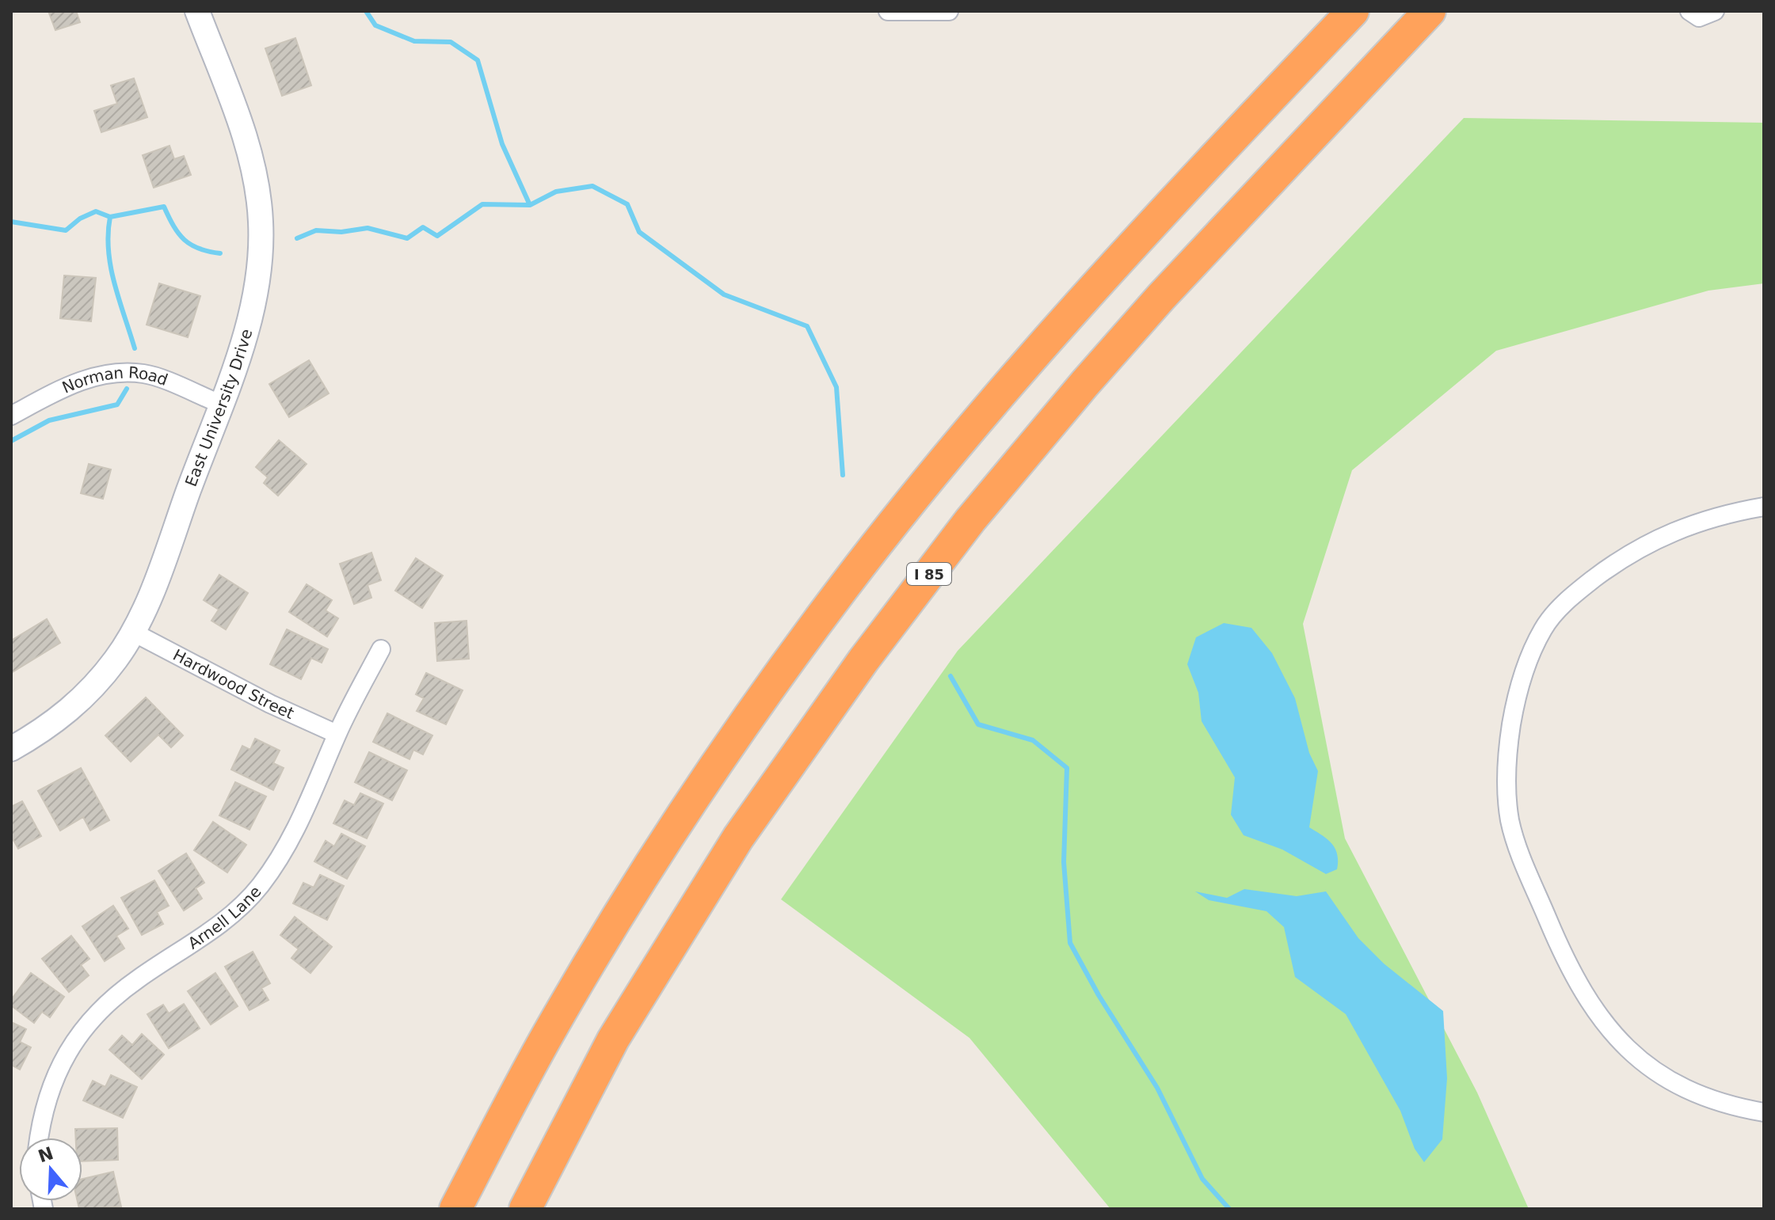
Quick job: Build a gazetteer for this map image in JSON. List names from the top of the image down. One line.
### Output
{"streets":{"highway":["I 85"],"main road":["East University Drive"],"street":["Norman Road","Hardwood Street","Arnell Lane"]},"crossings":[["Norman Road","East University Drive"],["East University Drive","Hardwood Street"],["Hardwood Street","Arnell Lane"]],"north":"top"}
